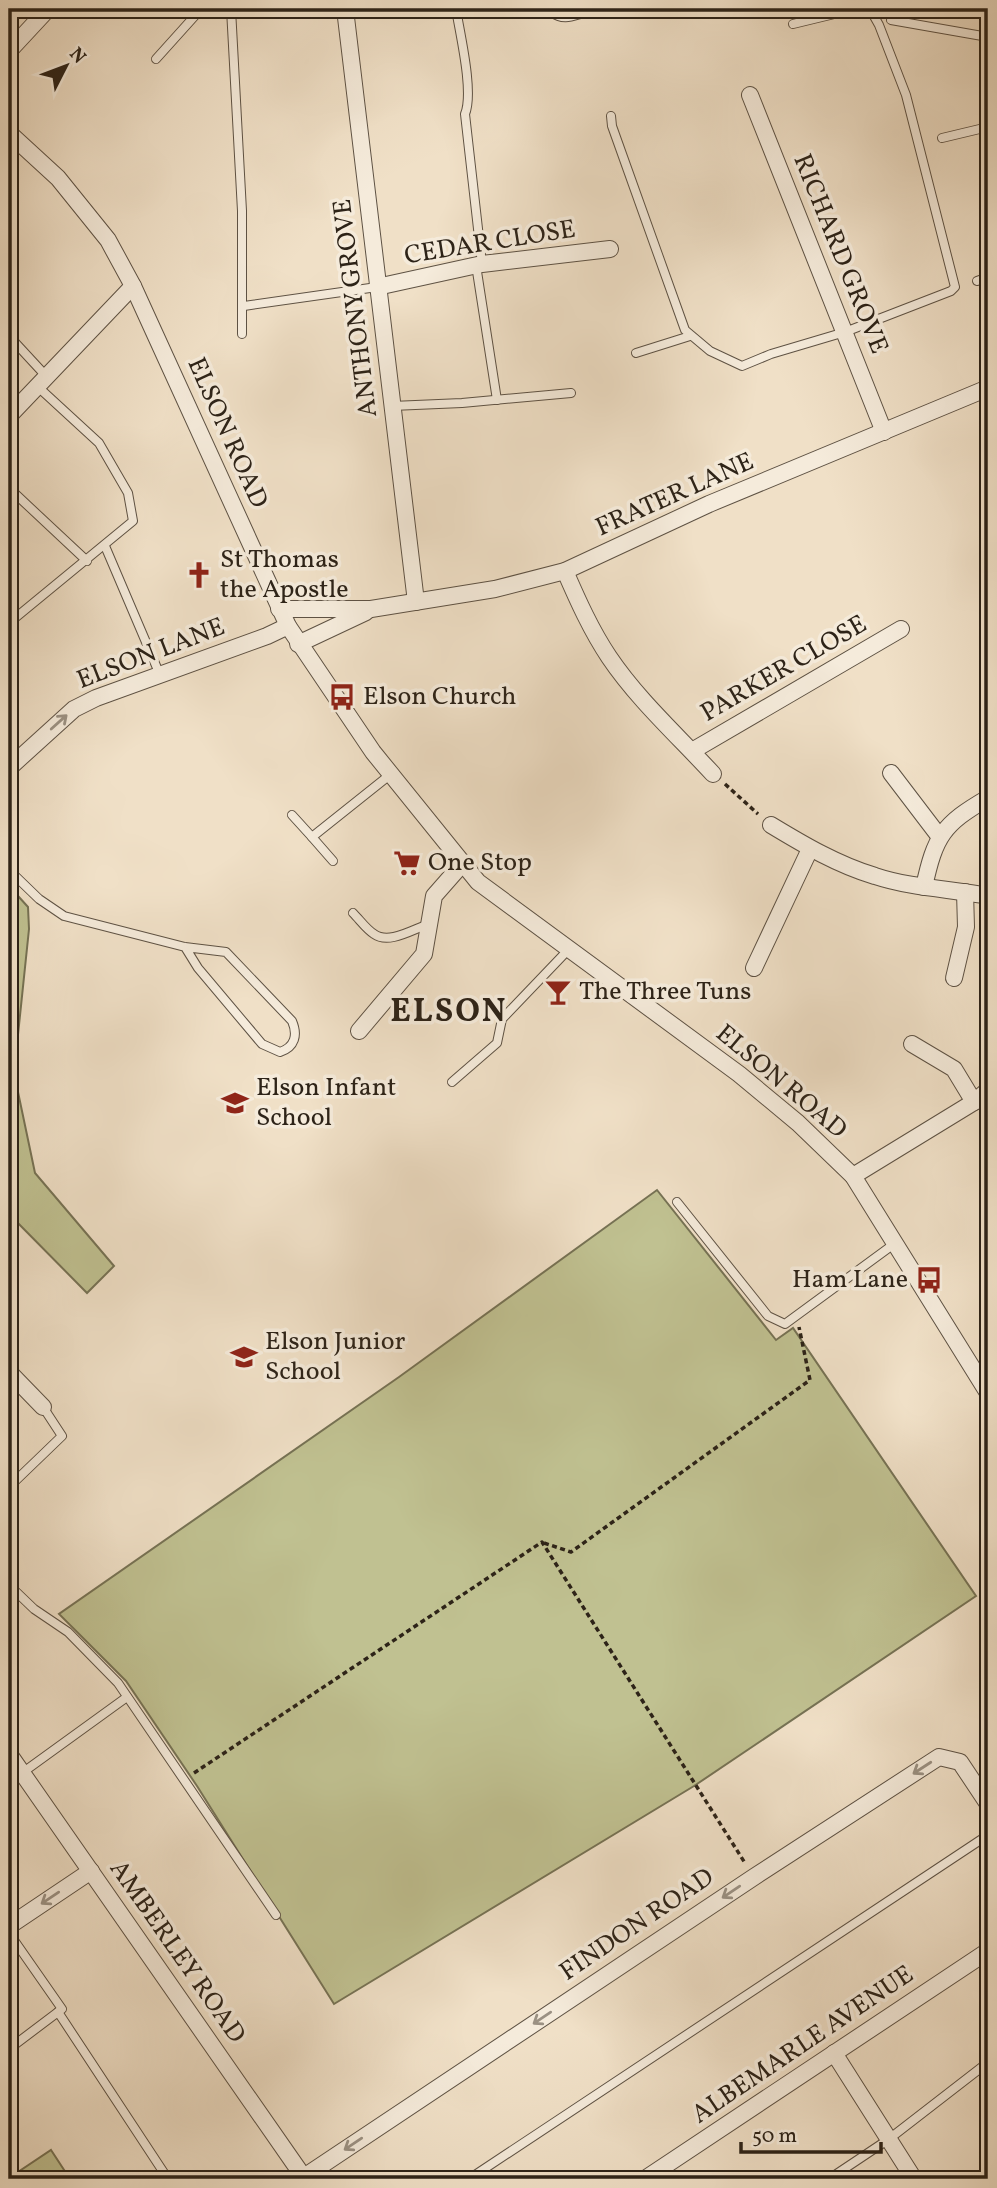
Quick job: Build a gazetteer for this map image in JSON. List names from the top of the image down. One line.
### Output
{"streets":{"street":["CEDAR CLOSE","RICHARD GROVE","ANTHONY GROVE","ELSON ROAD","FRATER LANE","ELSON LANE","PARKER CLOSE","FINDON ROAD","AMBERLEY ROAD","ALBEMARLE AVENUE"]},"crossings":[["CEDAR CLOSE","ANTHONY GROVE"],["RICHARD GROVE","FRATER LANE"],["ANTHONY GROVE","FRATER LANE"],["ELSON ROAD","FRATER LANE"],["ELSON ROAD","ELSON LANE"],["FINDON ROAD","AMBERLEY ROAD"]],"one_way":["ELSON LANE","FINDON ROAD"],"districts":["ELSON"],"places":{"church":["St Thomas the Apostle"],"bus stop":["Elson Church","Ham Lane"],"supermarket":["One Stop"],"bar":["The Three Tuns"],"school or university":["Elson Infant School","Elson Junior School"]},"scale_bar":"50 m","north":"top right"}
